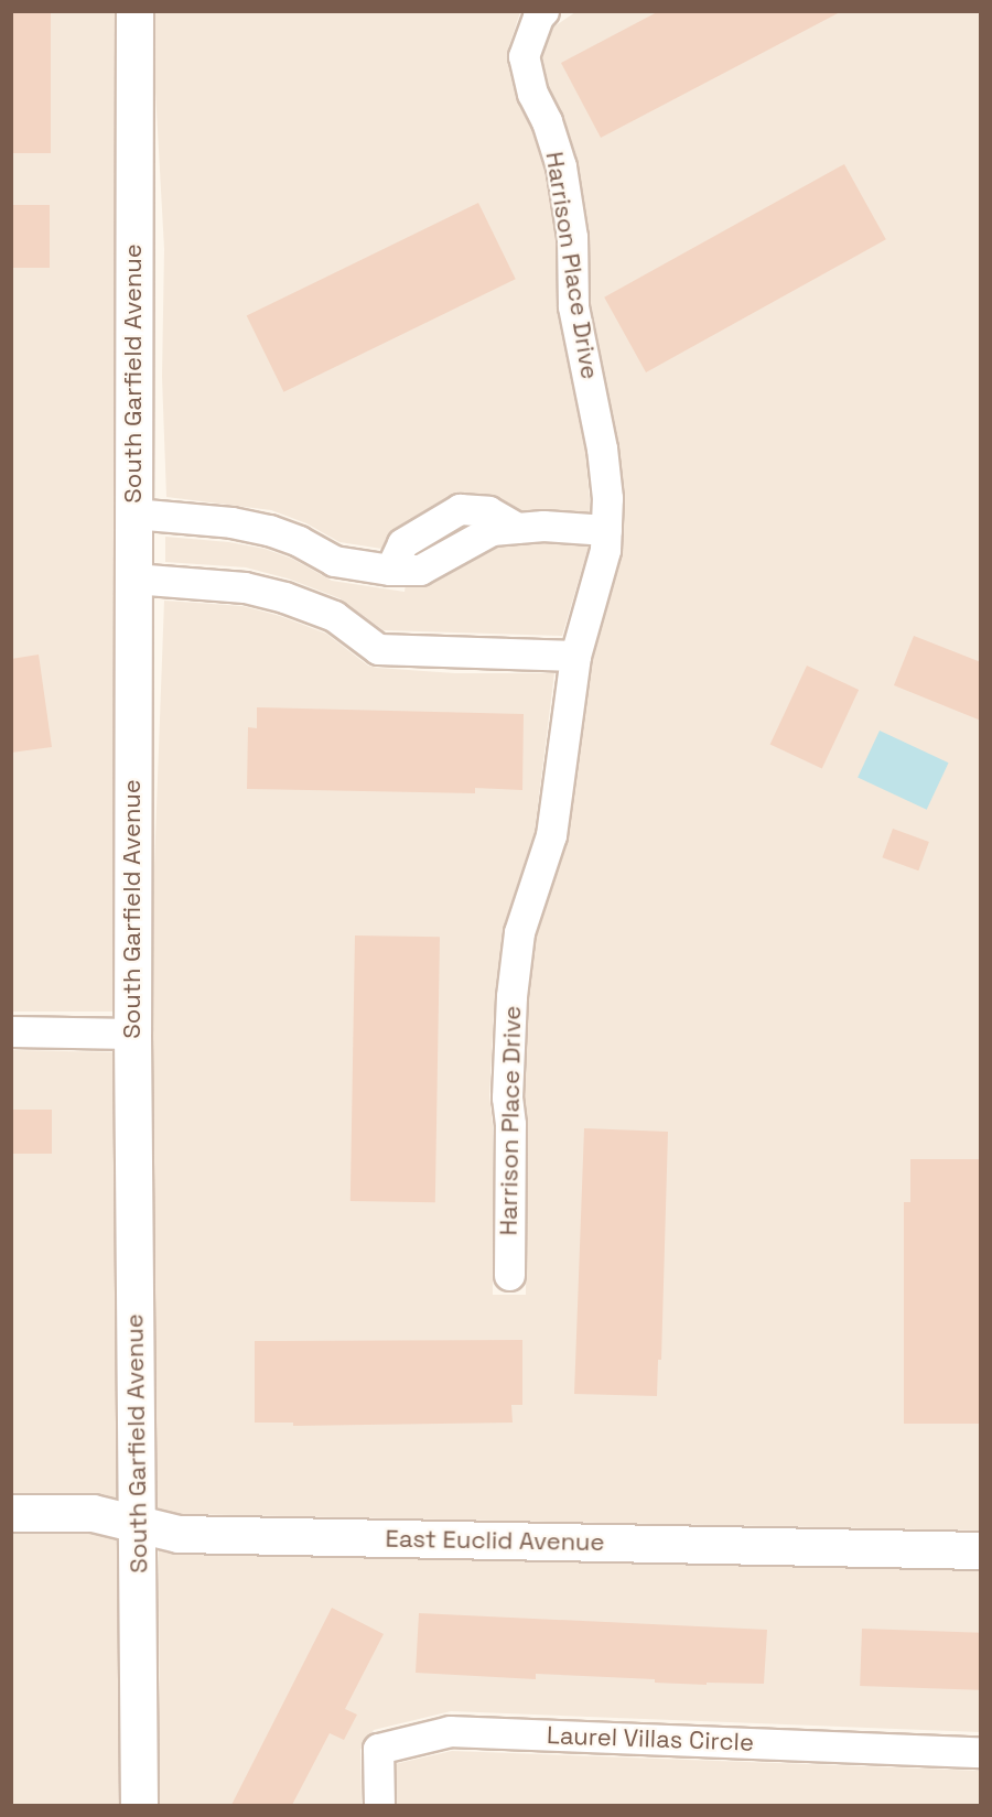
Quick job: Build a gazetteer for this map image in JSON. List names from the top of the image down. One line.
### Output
{"streets":{"street":["Harrison Place Drive","South Garfield Avenue","East Euclid Avenue","Laurel Villas Circle"]},"crossings":[["South Garfield Avenue","East Euclid Avenue"]]}
